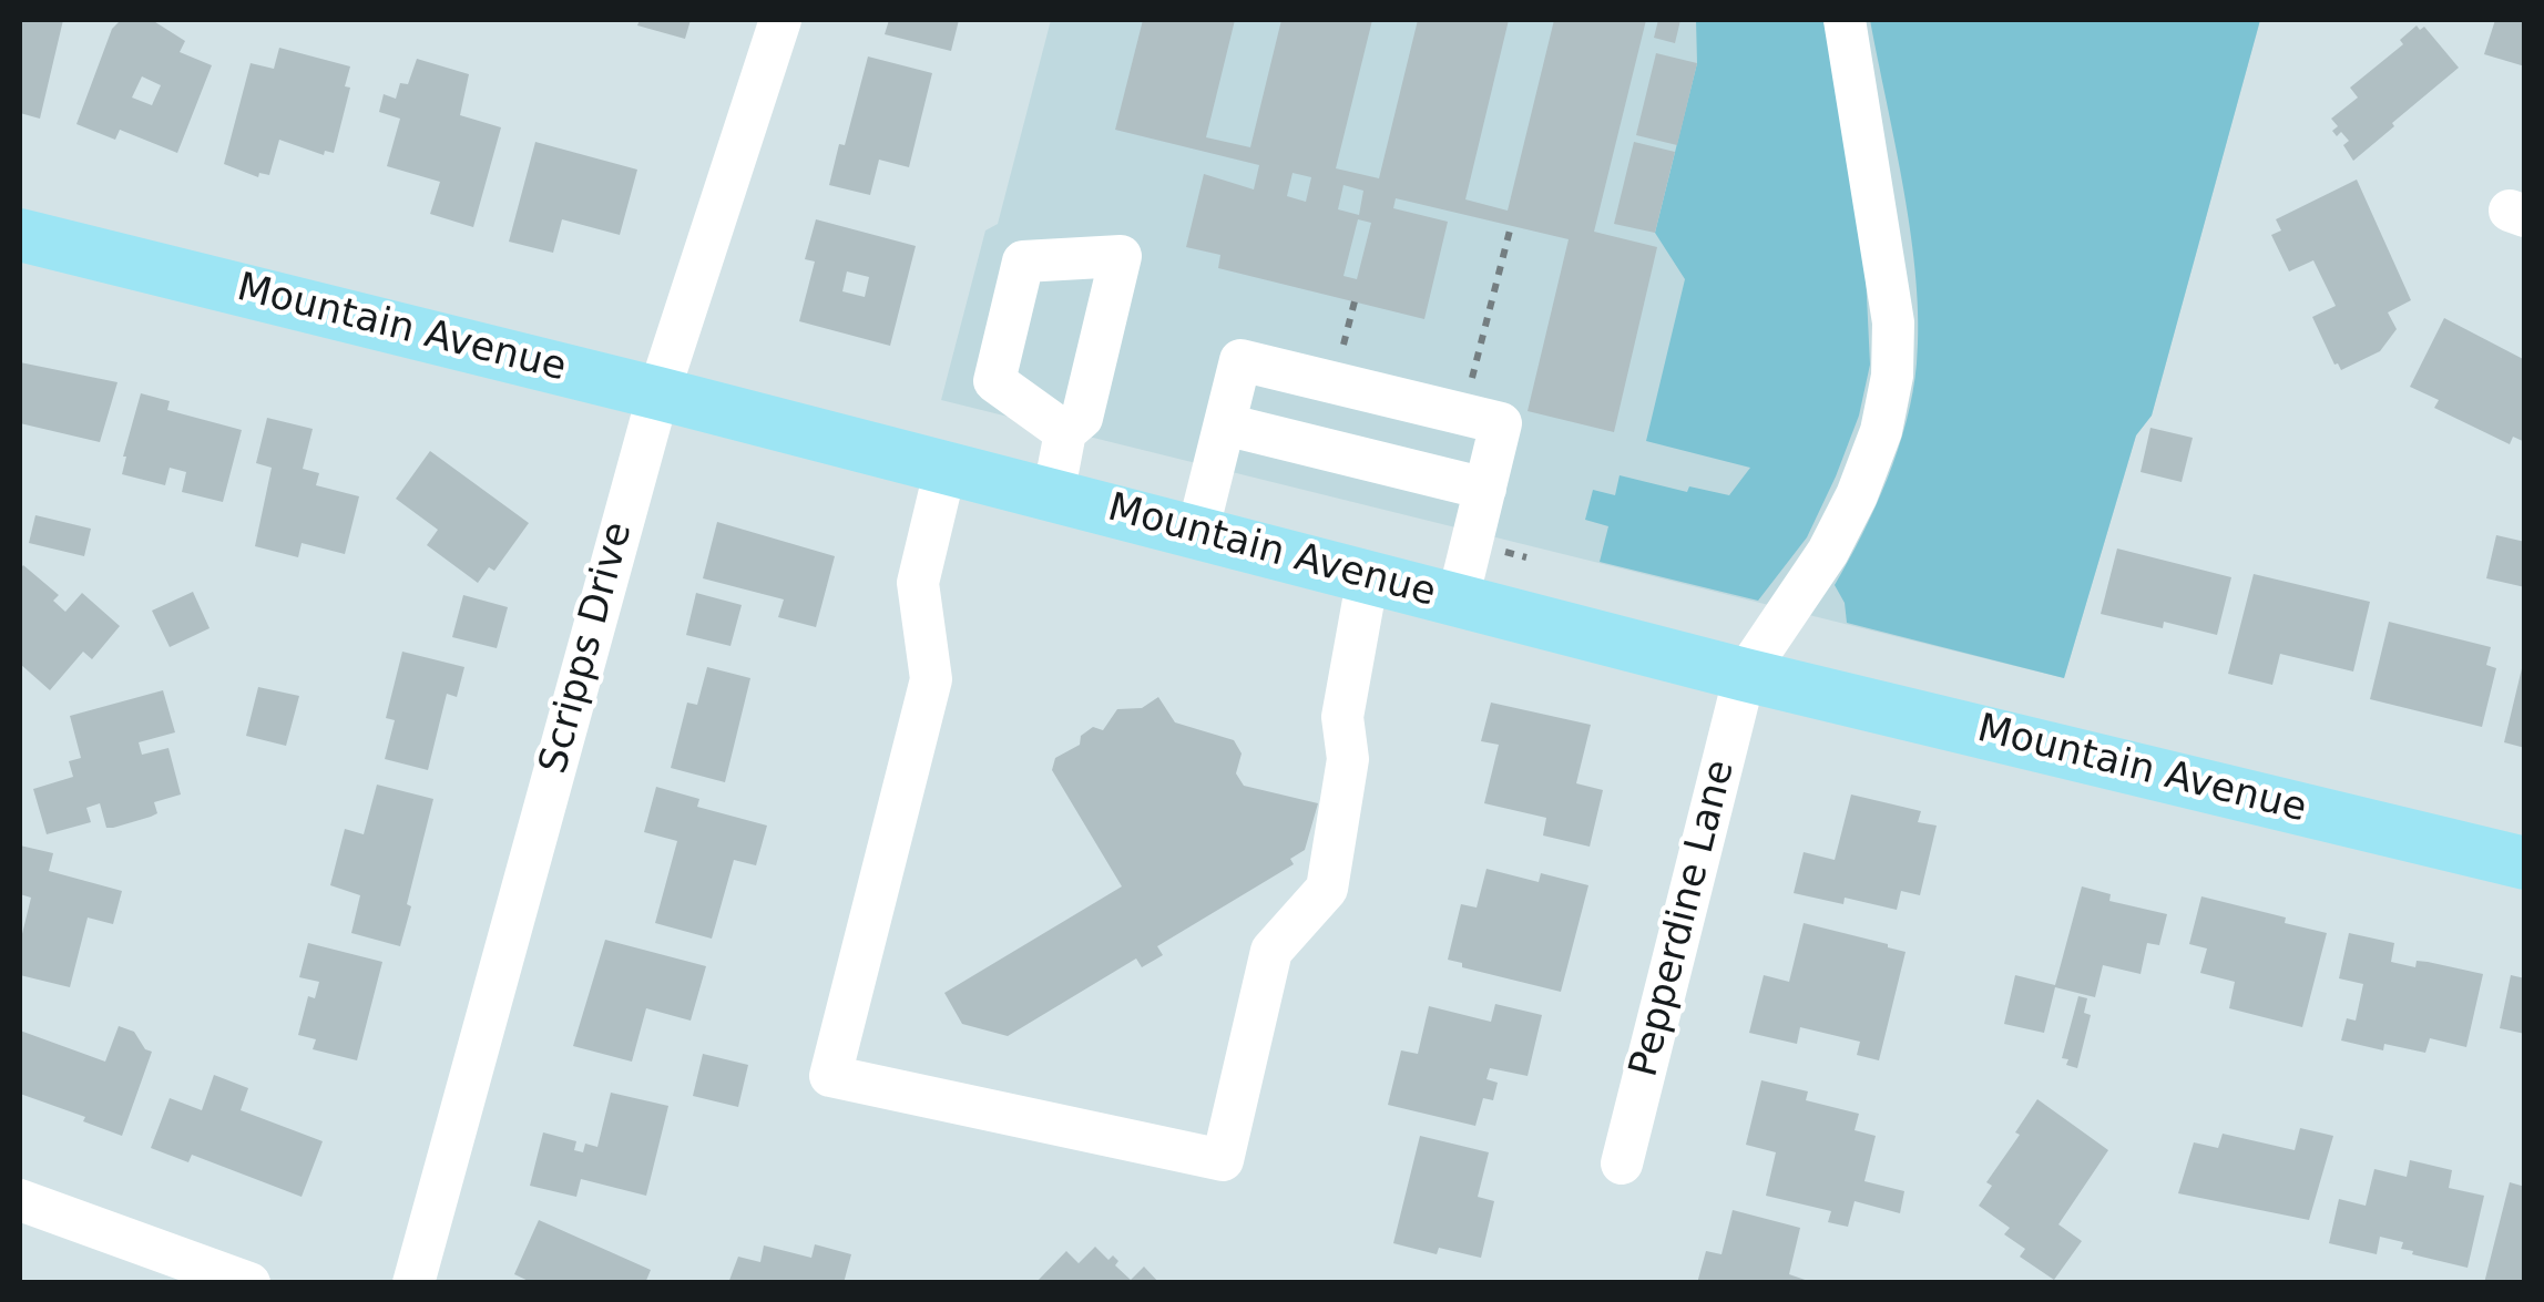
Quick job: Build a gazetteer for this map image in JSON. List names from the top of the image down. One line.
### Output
{"streets":{"main road":["Mountain Avenue"],"street":["Scripps Drive","Pepperdine Lane"]},"crossings":[["Mountain Avenue","Scripps Drive"],["Mountain Avenue","Pepperdine Lane"]]}
